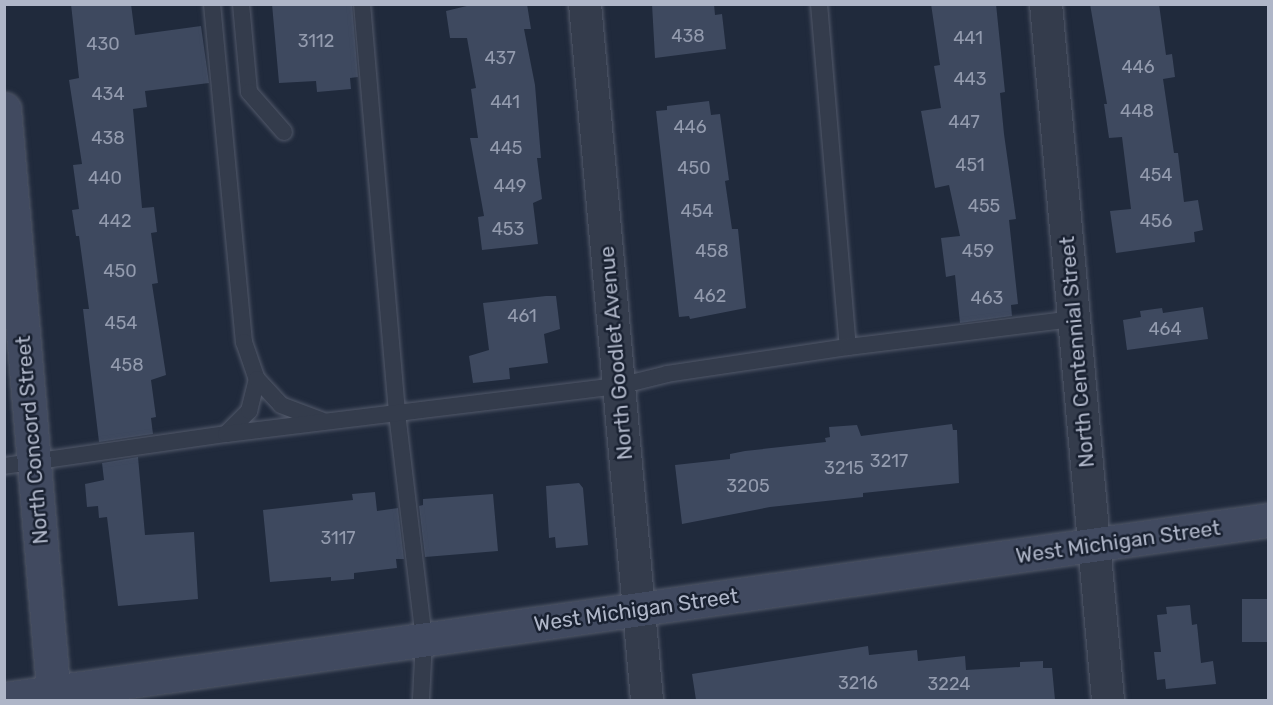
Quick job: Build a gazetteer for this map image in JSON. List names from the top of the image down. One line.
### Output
{"streets":{"main road":["North Concord Street","West Michigan Street"],"street":["North Centennial Street","North Goodlet Avenue"]},"crossings":[["North Centennial Street","West Michigan Street"],["North Goodlet Avenue","West Michigan Street"],["North Concord Street","West Michigan Street"]],"house_numbers":["438","441","3112","430","437","446","443","434","441","448","447","446","438","445","451","450","454","440","449","455","454","442","456","453","458","459","450","462","463","461","454","464","458","3217","3215","3205","3117","3216","3224"]}
